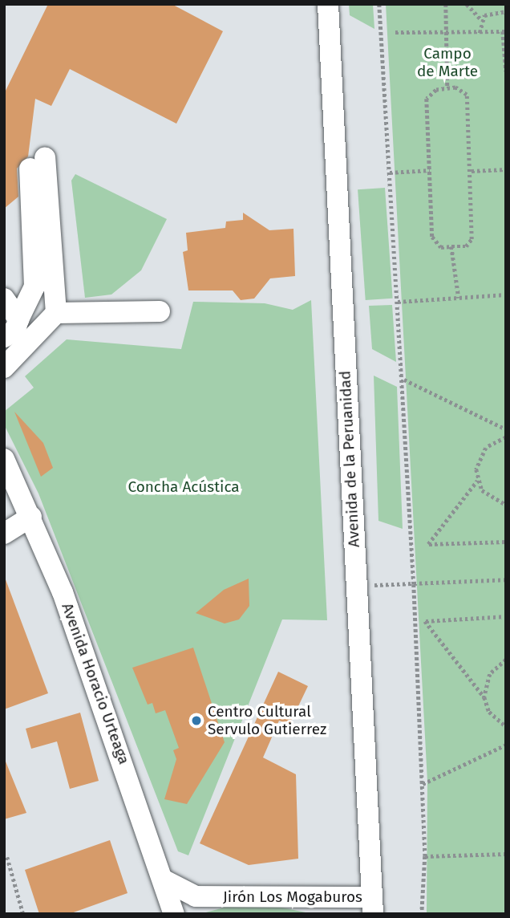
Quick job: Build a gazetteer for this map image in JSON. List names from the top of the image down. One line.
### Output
{"streets":{"street":["Avenida de la Peruanidad","Avenida Horacio Urteaga","Jirón Los Mogaburos"]},"crossings":[["Avenida de la Peruanidad","Jirón Los Mogaburos"],["Avenida Horacio Urteaga","Jirón Los Mogaburos"]],"parks":["Campo de Marte","Concha Acústica"],"places":["Centro Cultural Servulo Gutierrez"]}
